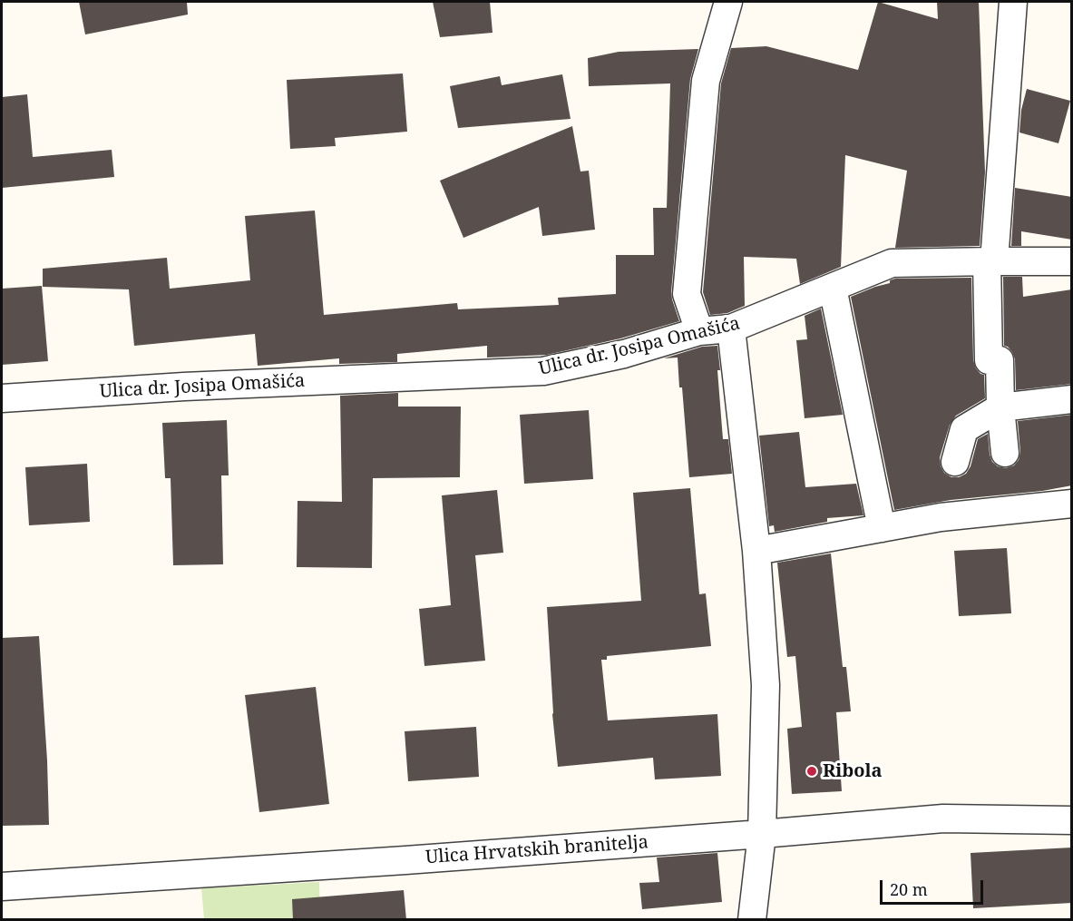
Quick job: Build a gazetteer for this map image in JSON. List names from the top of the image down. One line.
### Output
{"streets":{"street":["Ulica dr. Josipa Omašića","Ulica Hrvatskih branitelja"]},"places":["Ribola"],"scale_bar":"20 m"}
